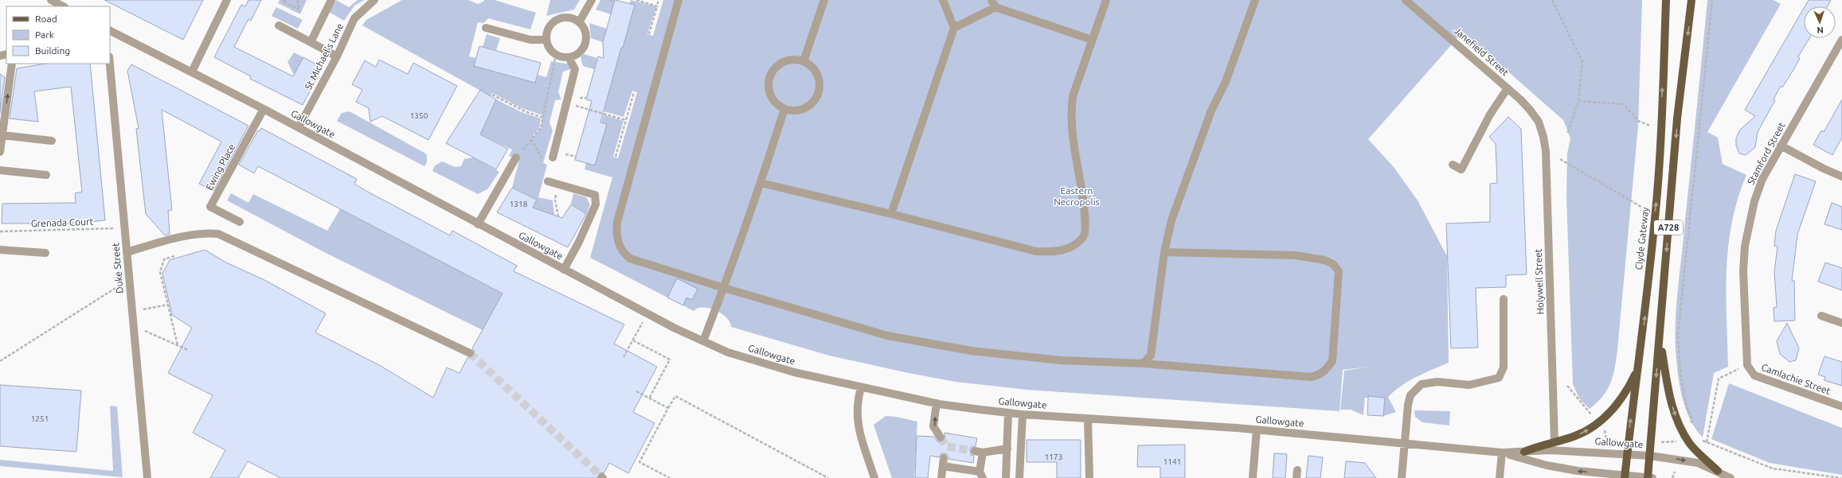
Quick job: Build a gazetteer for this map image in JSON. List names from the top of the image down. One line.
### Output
{"streets":{"main road":["A728","Clyde Gateway"],"street":["Janefield Street","St Michael's Lane","Gallowgate","Stamford Street","Ewing Place","Duke Street","Holywell Street","Camlachie Street"],"path":["Grenada Court"]},"crossings":[["Janefield Street","Holywell Street"],["St Michael's Lane","Gallowgate"],["Gallowgate","Ewing Place"],["Gallowgate","A728"],["Gallowgate","Clyde Gateway"],["Stamford Street","Camlachie Street"],["Grenada Court","Duke Street"]],"parks":["Eastern Necropolis"],"house_numbers":["1350","1318","1251","1173","1141"],"legend":["Road","Park","Building"],"north":"bottom"}
